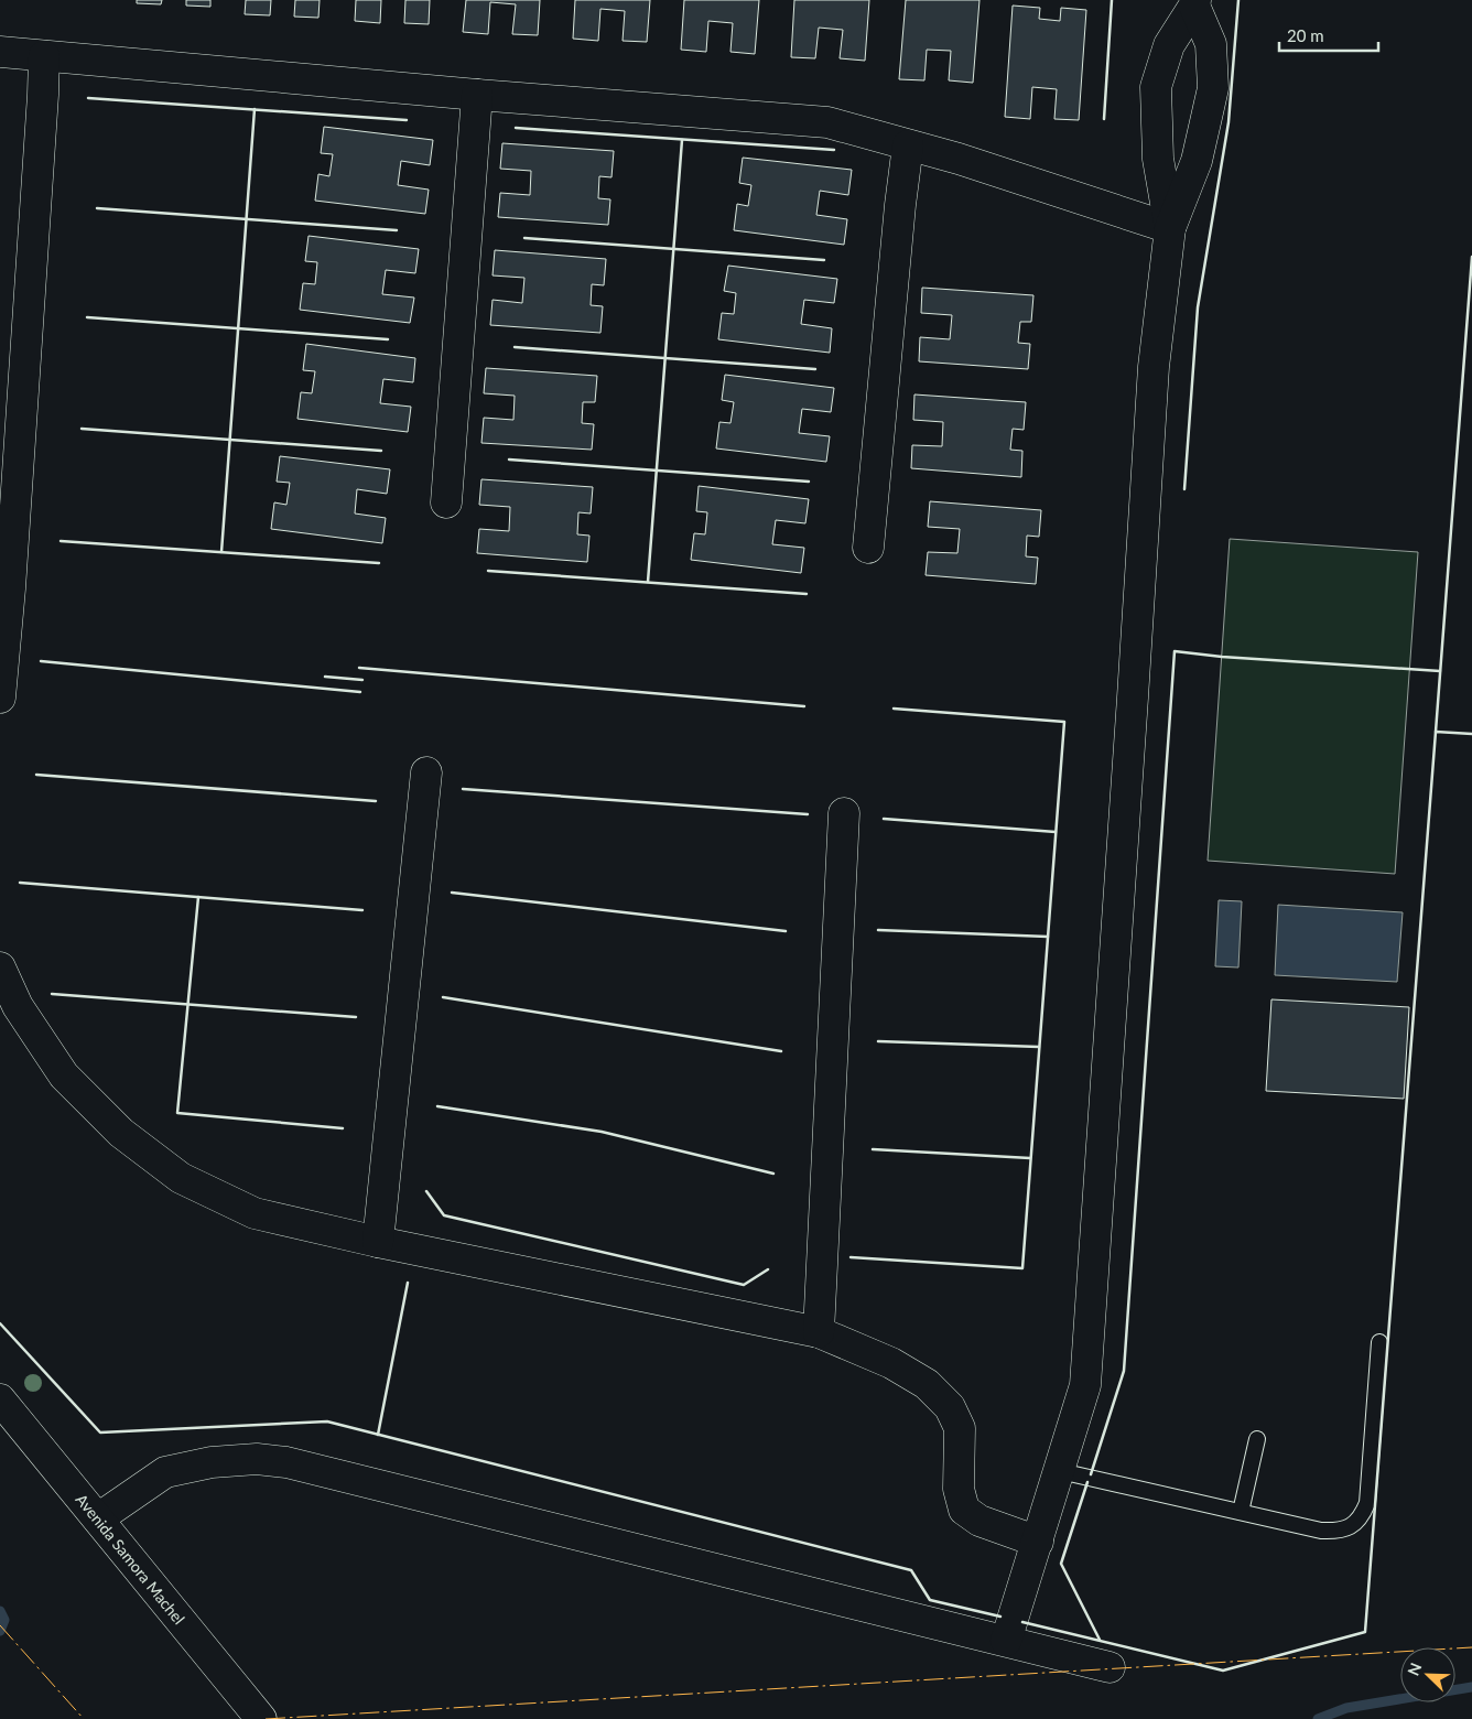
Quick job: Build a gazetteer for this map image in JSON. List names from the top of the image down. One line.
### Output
{"streets":{"street":["Avenida Samora Machel"]},"scale_bar":"20 m","north":"top left"}
